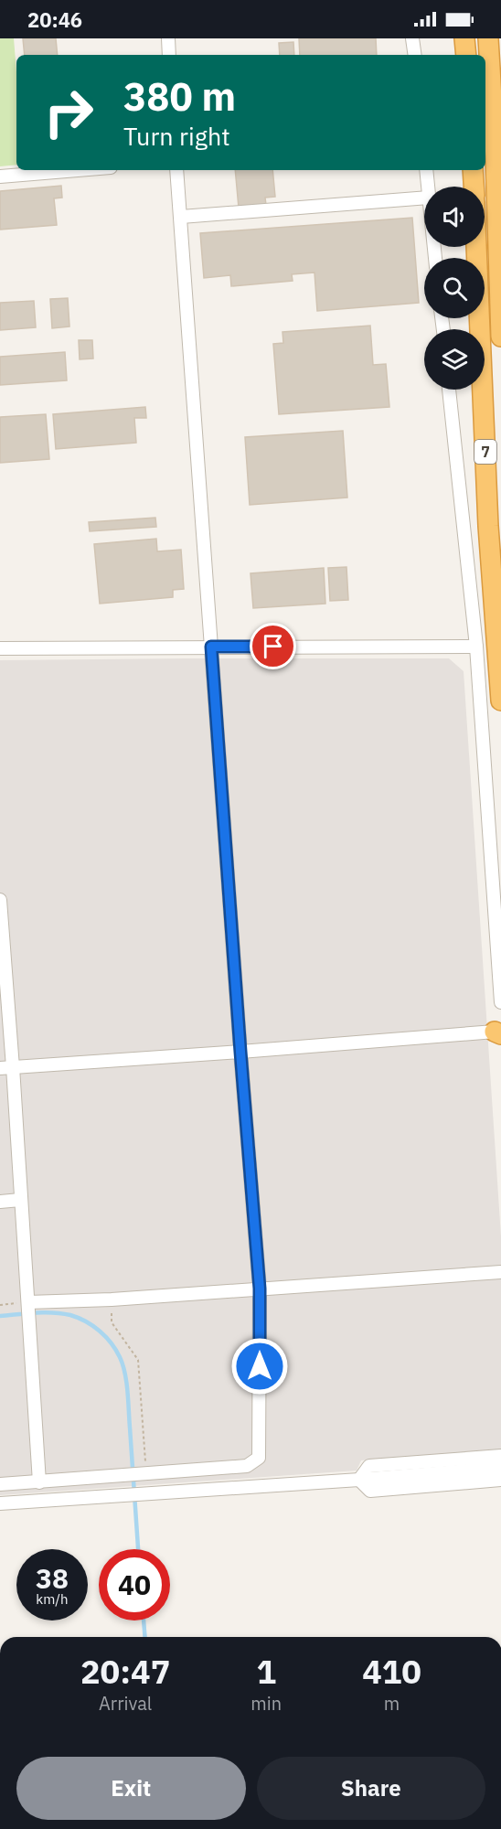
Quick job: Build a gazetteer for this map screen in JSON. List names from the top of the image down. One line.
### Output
{"streets":{"highway":["7"]},"page":{"status":"20:46","turn":["380 m","Turn right"],"speed":"38 km/h","limit":"40","eta":["20:47","Arrival","1","min","410","m"],"buttons":["Exit","Share"]}}
